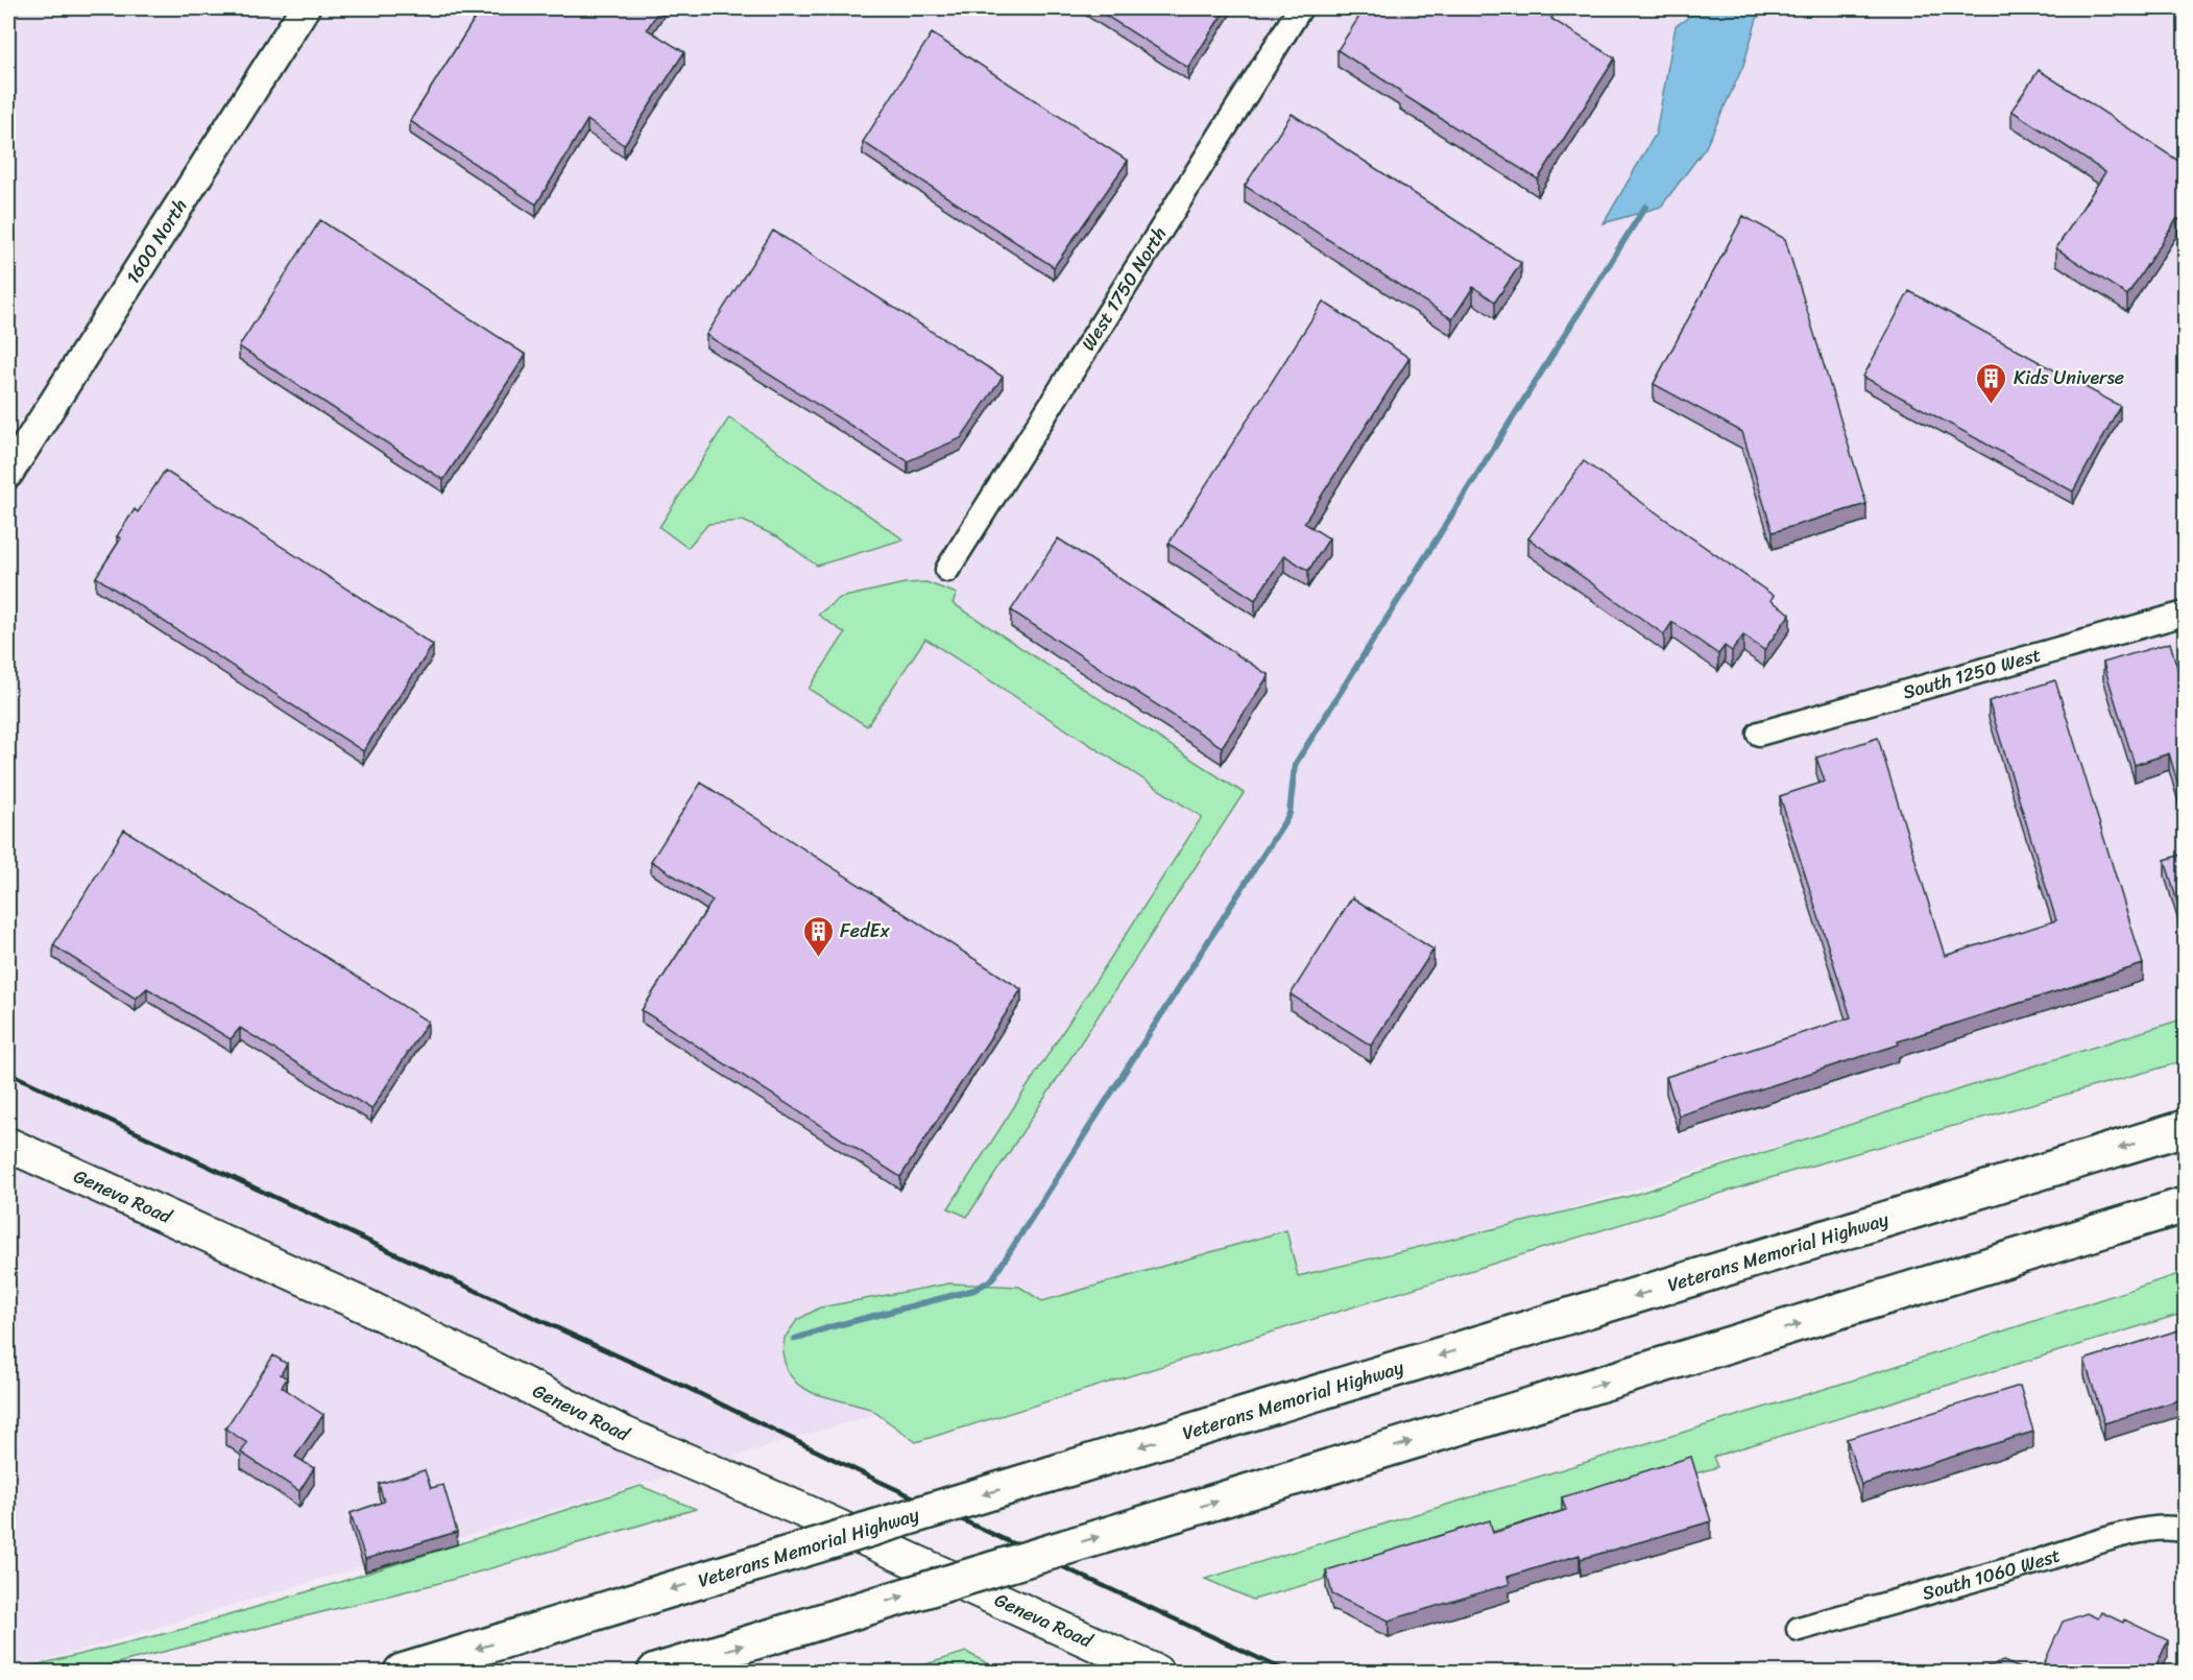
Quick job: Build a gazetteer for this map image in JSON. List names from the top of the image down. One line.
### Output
{"streets":{"highway":["Veterans Memorial Highway"],"main road":["Geneva Road"],"street":["1600 North","West 1750 North","South 1250 West","South 1060 West"]},"places":{"building":["Kids Universe","FedEx"]}}
